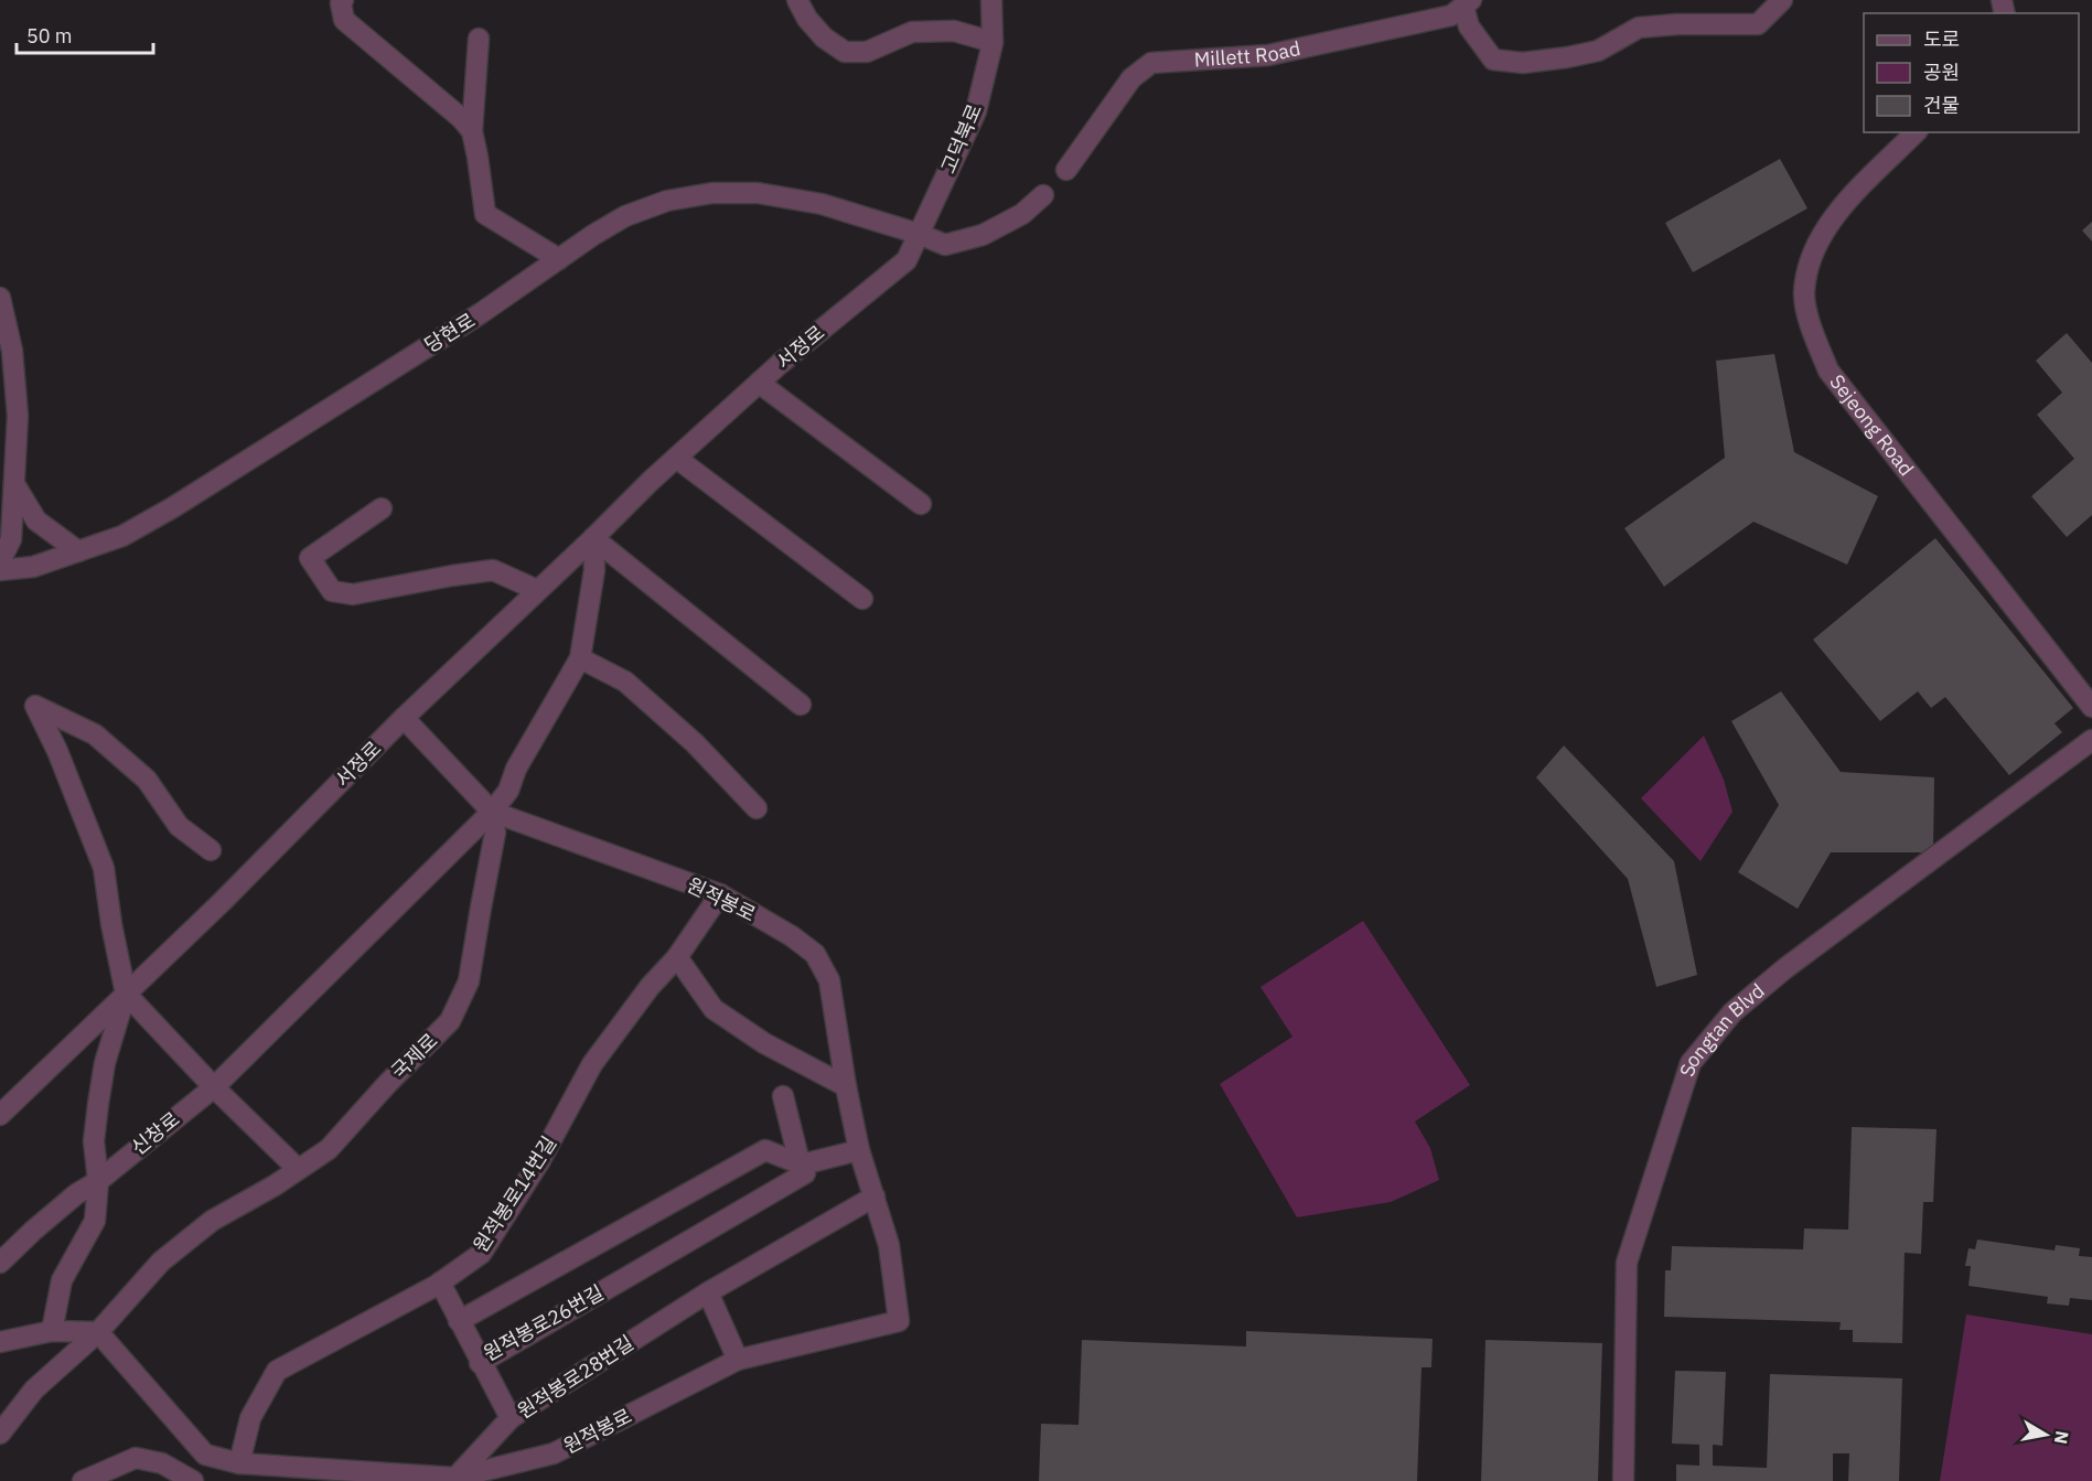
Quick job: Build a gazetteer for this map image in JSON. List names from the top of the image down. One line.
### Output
{"streets":{"street":["Millett Road","고덕북로","당현로","서정로","Sejeong Road","원적봉로","Songtan Blvd","국제로","신창로","원적봉로14번길","원적봉로26번길","원적봉로28번길"]},"crossings":[["고덕북로","당현로"],["고덕북로","서정로"],["당현로","서정로"],["서정로","원적봉로"],["원적봉로","국제로"],["원적봉로","원적봉로14번길"],["원적봉로","원적봉로28번길"],["원적봉로14번길","원적봉로26번길"]],"legend":["도로","공원","건물"],"scale_bar":"50 m","north":"right"}
